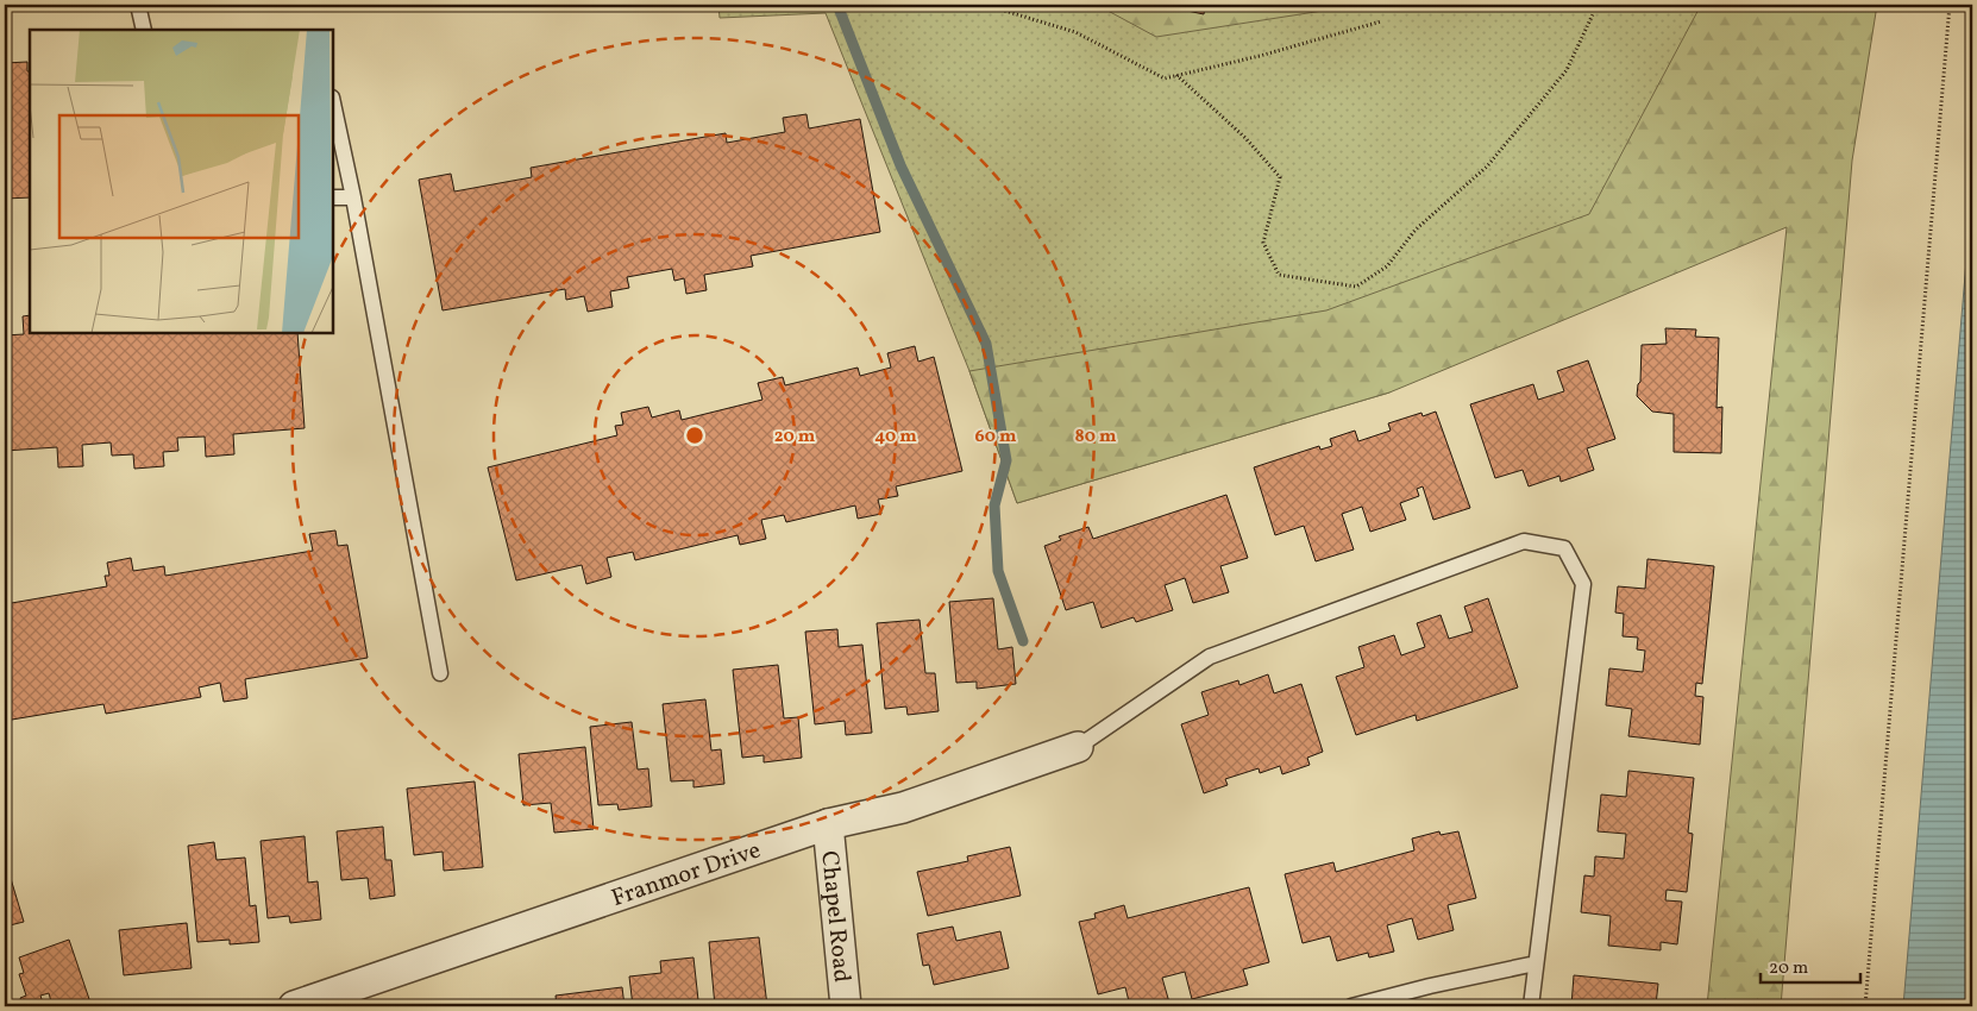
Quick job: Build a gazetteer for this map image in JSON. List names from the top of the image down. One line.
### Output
{"streets":{"street":["Franmor Drive","Chapel Road"]},"crossings":[["Franmor Drive","Chapel Road"]],"scale_bar":"20 m","rings":["20 m","40 m","60 m","80 m"]}
